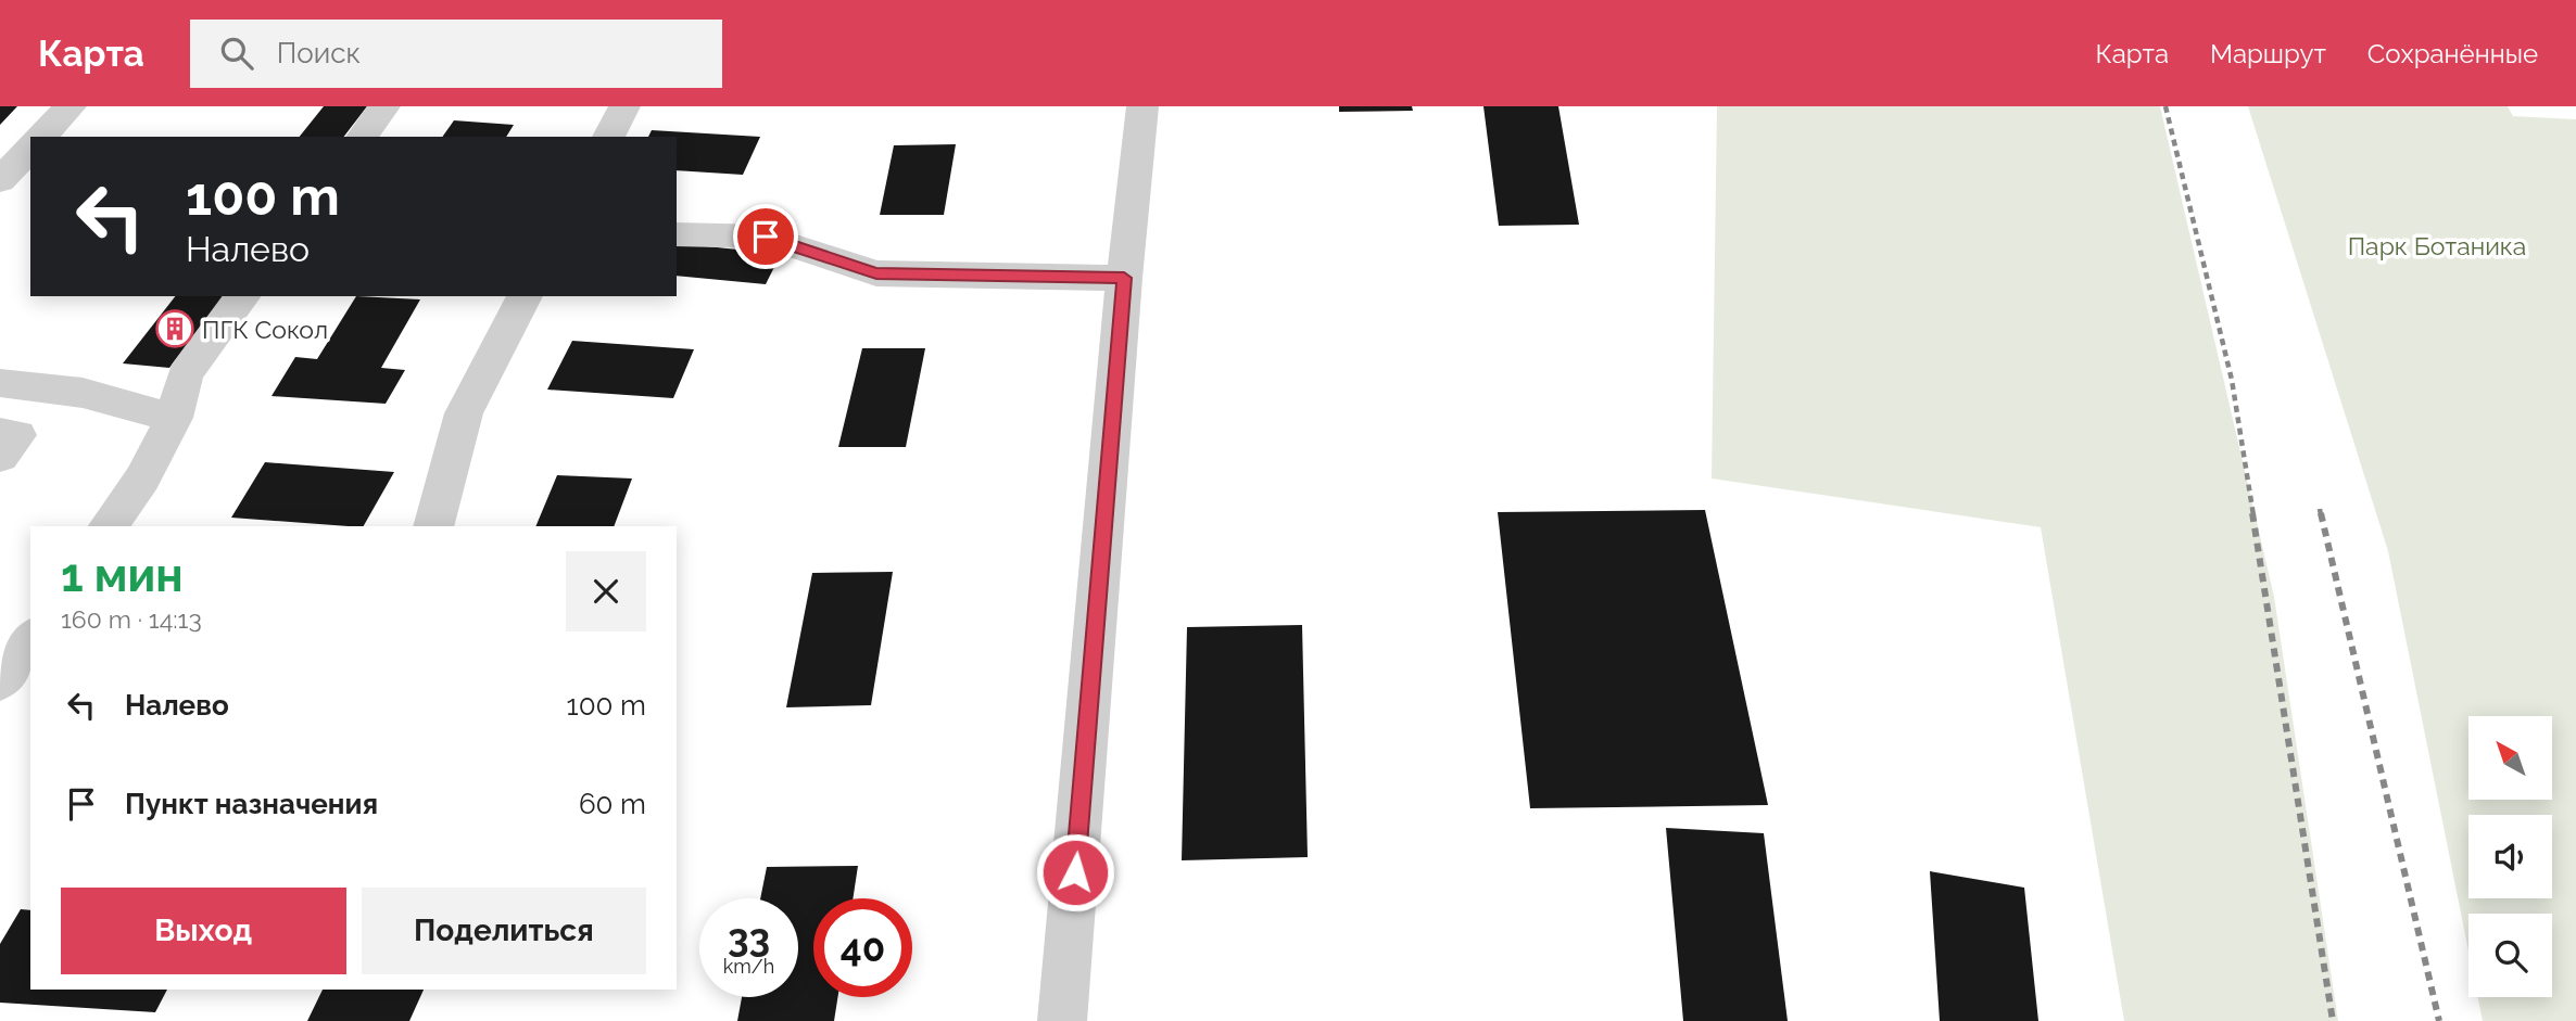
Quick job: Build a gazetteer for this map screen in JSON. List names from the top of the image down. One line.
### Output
{"parks":["Парк Ботаника"],"places":{"building":["ПГК Сокол"]},"north":"top left","page":{"header":"Карта","search":"Поиск","nav":["Карта","Маршрут","Сохранённые"],"turn":["100 m","Налево"],"heading":["1 мин","160 m · 14:13"],"list":[{"name":"Налево","value":"100 m"},{"name":"Пункт назначения","value":"60 m"}],"buttons":["Выход","Поделиться"],"speed":"33 km/h","limit":"40"}}
